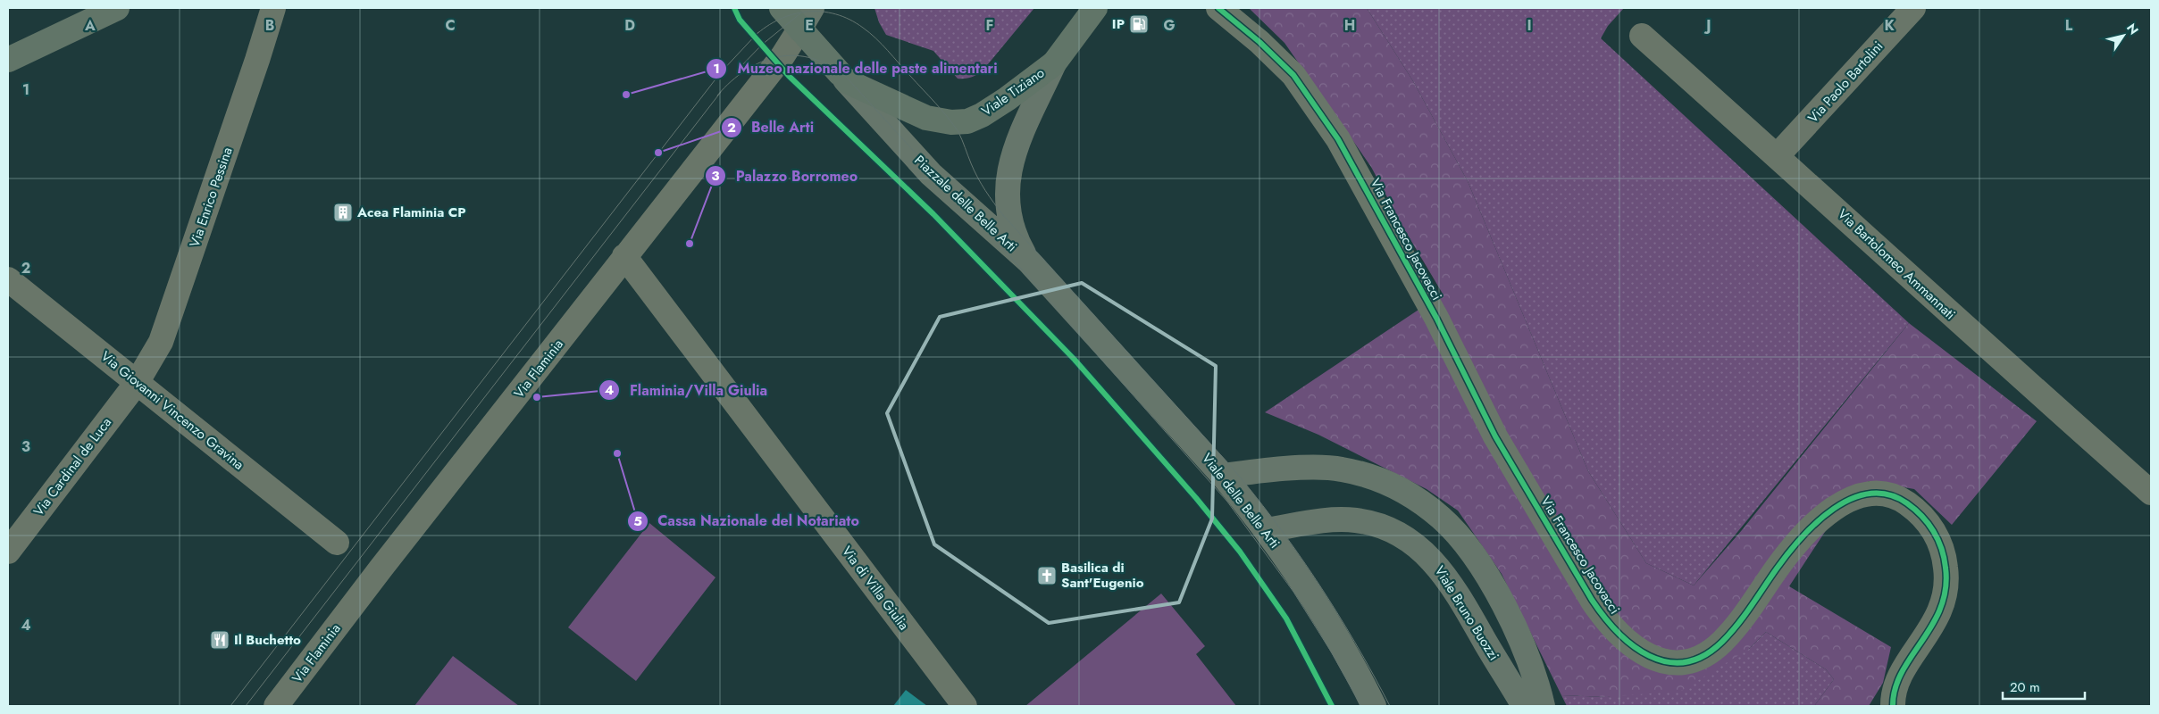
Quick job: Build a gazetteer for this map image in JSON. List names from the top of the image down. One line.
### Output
{"streets":{"main road":["Viale Tiziano","Piazzale delle Belle Arti"],"street":["Via Paolo Bartolini","Via Enrico Pessina","Via Francesco Jacovacci","Via Bartolomeo Ammannati","Via Flaminia","Via Giovanni Vincenzo Gravina","Via Cardinal de Luca","Viale delle Belle Arti","Via di Villa Giulia","Viale Bruno Buozzi"]},"crossings":[["Via Paolo Bartolini","Via Bartolomeo Ammannati"],["Viale Tiziano","Piazzale delle Belle Arti"],["Via Enrico Pessina","Via Giovanni Vincenzo Gravina"],["Via Enrico Pessina","Via Cardinal de Luca"],["Piazzale delle Belle Arti","Via Flaminia"],["Piazzale delle Belle Arti","Viale delle Belle Arti"],["Via Flaminia","Via di Villa Giulia"],["Via Giovanni Vincenzo Gravina","Via Cardinal de Luca"],["Viale delle Belle Arti","Viale Bruno Buozzi"]],"places":{"fuel station":["IP"],"other":["Muzeo nazionale delle paste alimentari","Belle Arti","Palazzo Borromeo","Flaminia/Villa Giulia","Cassa Nazionale del Notariato"],"building":["Acea Flaminia CP"],"church":["Basilica di Sant'Eugenio"],"restaurant":["Il Buchetto"]},"scale_bar":"20 m","north":"top right","grid":{"columns":["A","B","C","D","E","F","G","H","I","J","K","L"],"rows":["1","2","3","4"]}}
